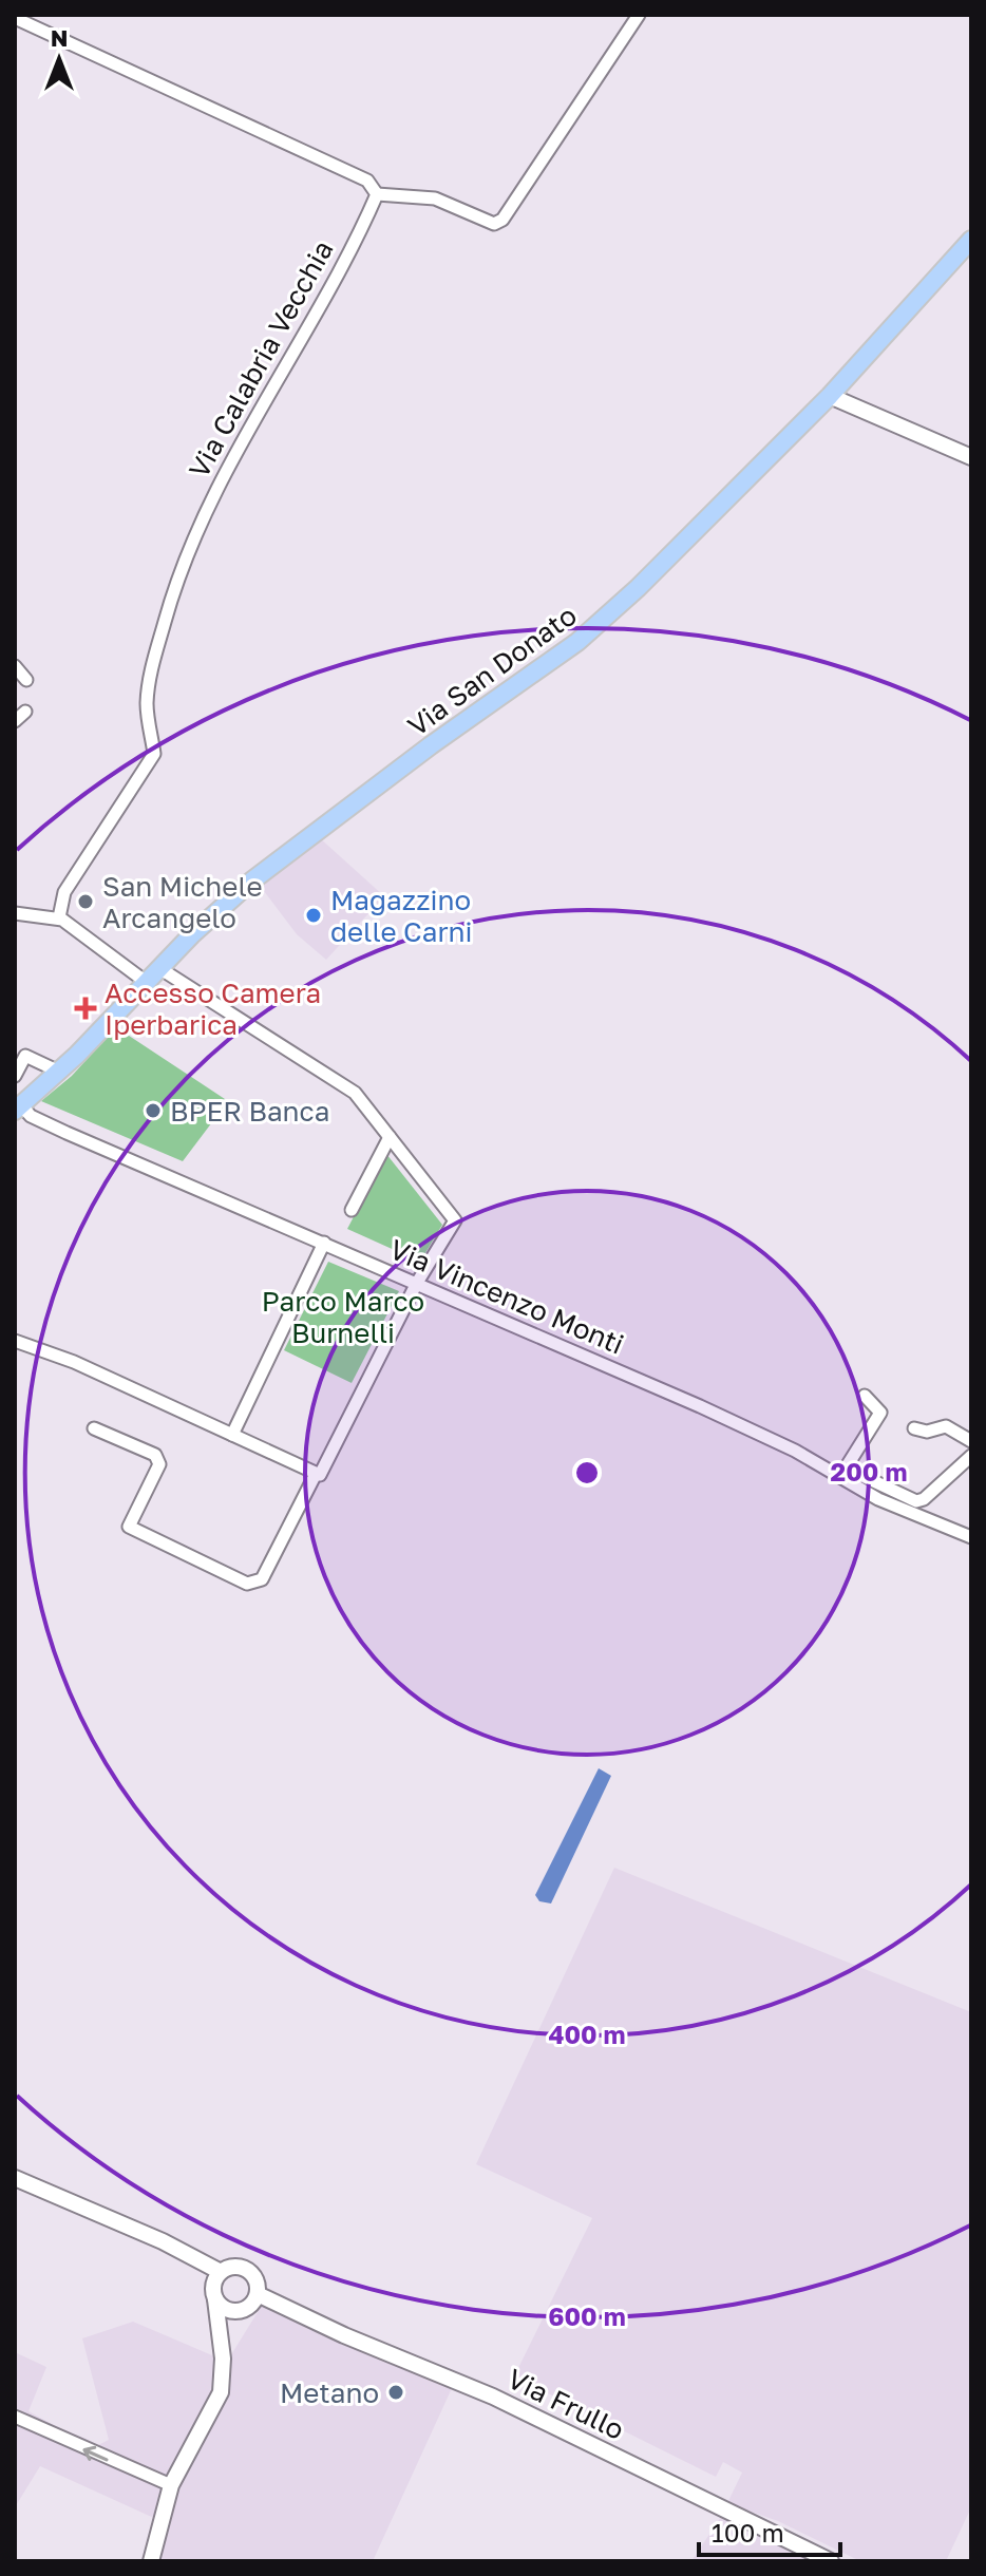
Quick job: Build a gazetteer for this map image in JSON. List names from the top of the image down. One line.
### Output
{"streets":{"main road":["Via San Donato"],"street":["Via Calabria Vecchia","Via Vincenzo Monti","Via Frullo"]},"crossings":[["Via San Donato","Via Vincenzo Monti"]],"parks":["Parco Marco Burnelli"],"places":{"other":["San Michele Arcangelo","Magazzino delle Carni","BPER Banca","Metano"],"health":["Accesso Camera Iperbarica"]},"scale_bar":"100 m","north":"top","rings":["200 m","400 m","600 m"]}
